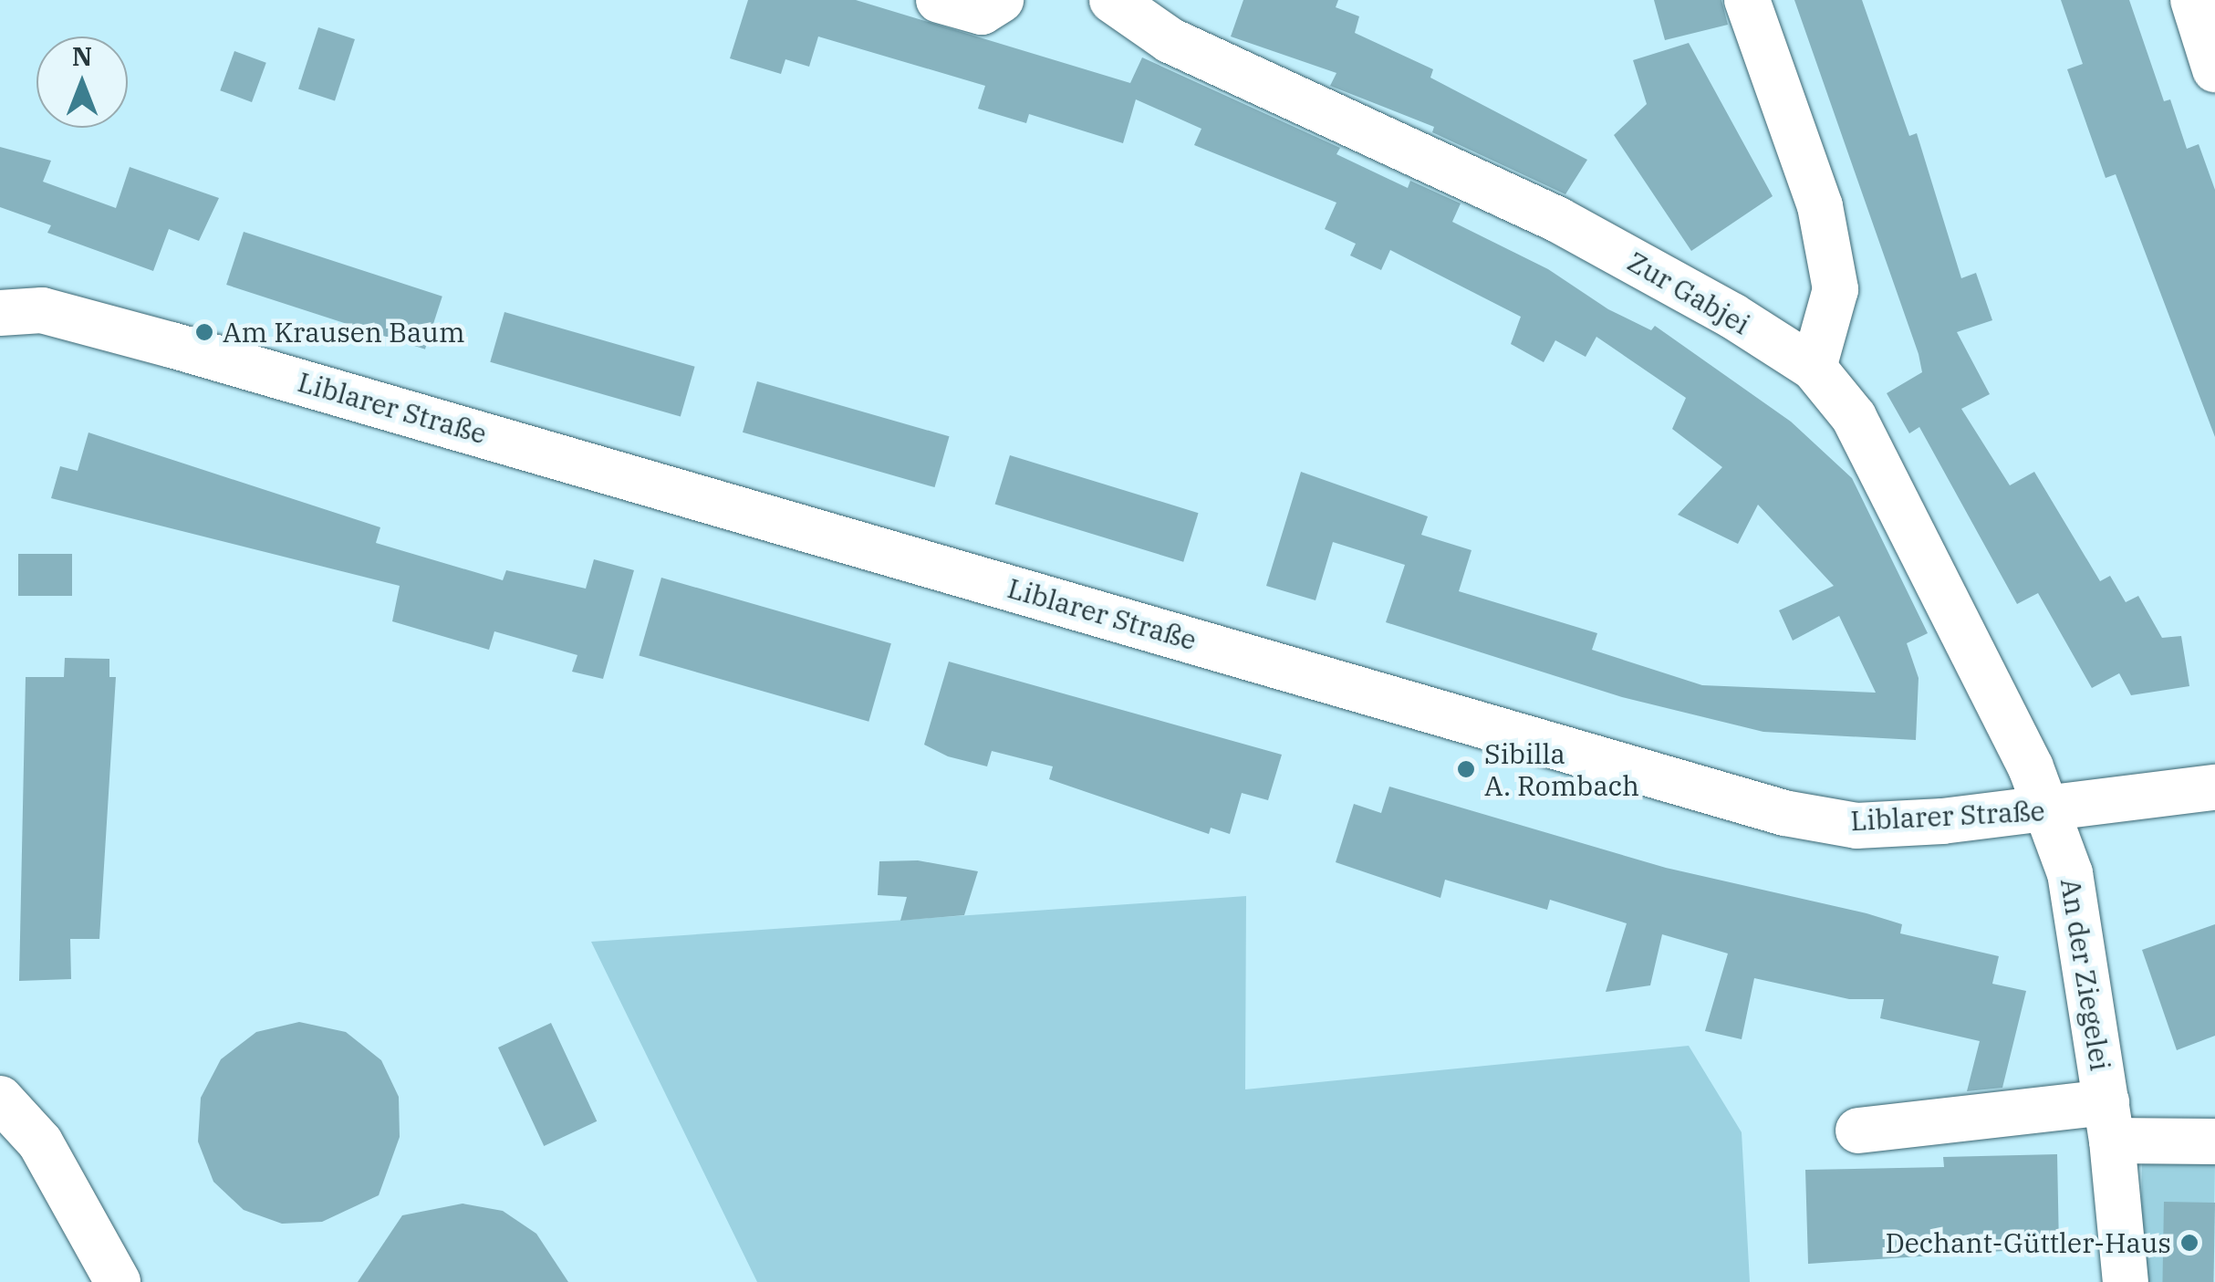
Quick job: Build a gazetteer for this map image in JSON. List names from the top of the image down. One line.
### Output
{"streets":{"street":["Zur Gabjei","Liblarer Straße","An der Ziegelei"]},"crossings":[["Zur Gabjei","Liblarer Straße"],["Zur Gabjei","An der Ziegelei"],["Liblarer Straße","An der Ziegelei"]],"places":["Am Krausen Baum","Sibilla A. Rombach","Dechant-Güttler-Haus"],"north":"top"}
